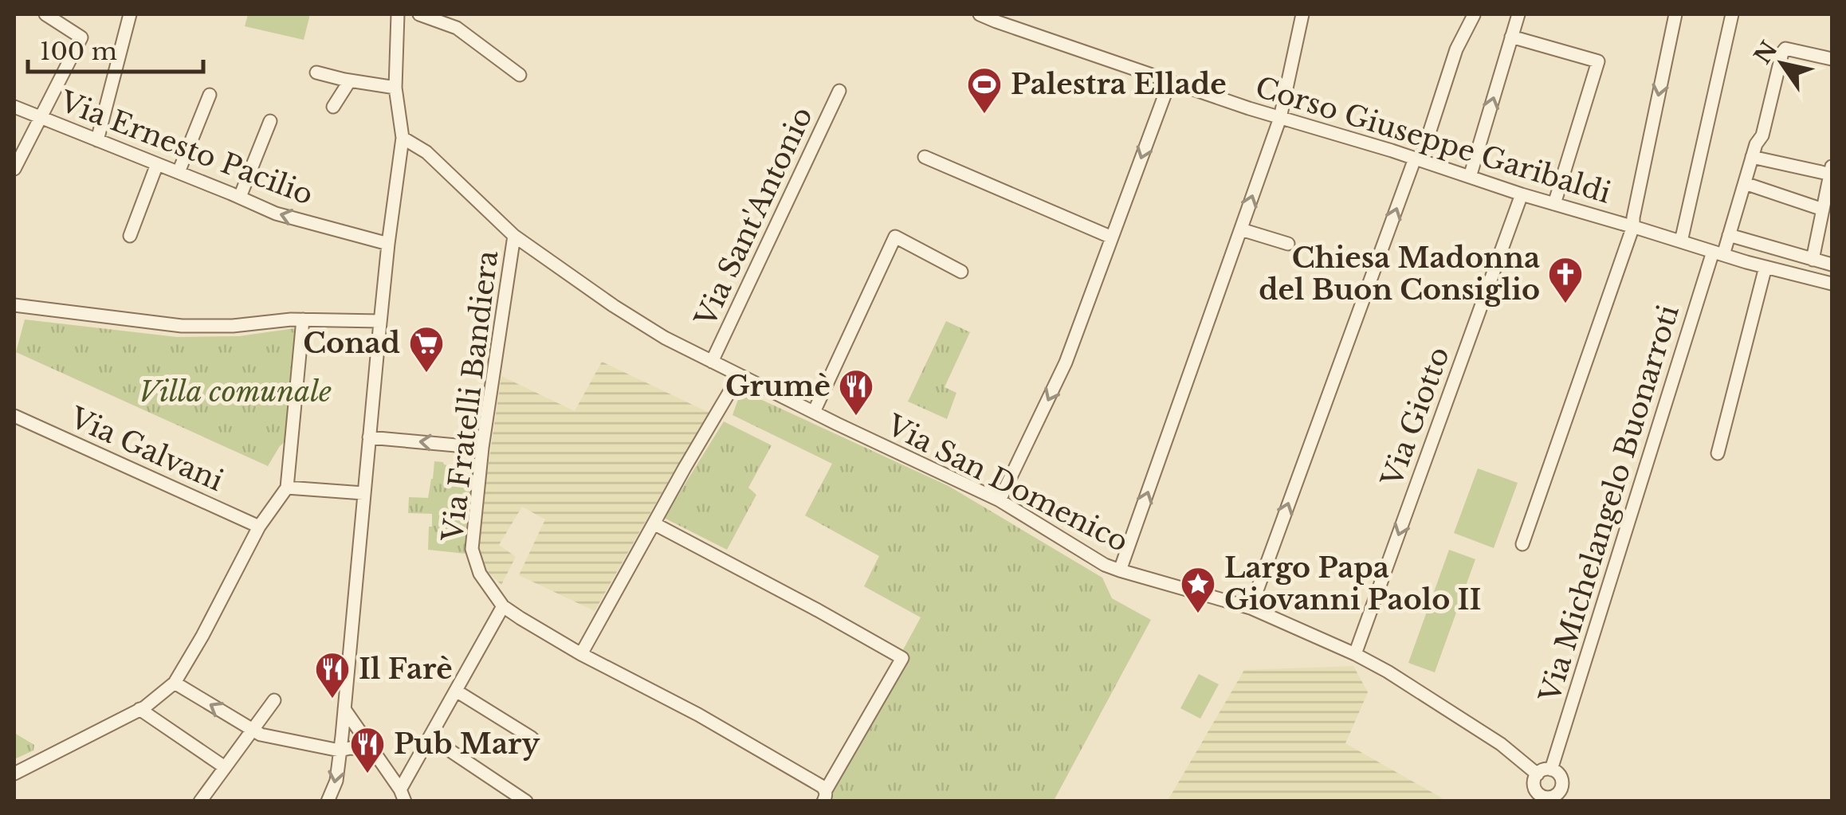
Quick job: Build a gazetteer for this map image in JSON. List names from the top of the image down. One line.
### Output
{"streets":{"street":["Corso Giuseppe Garibaldi","Via Ernesto Pacilio","Via Sant'Antonio","Via Fratelli Bandiera","Via Giotto","Via Galvani","Via San Domenico","Via Michelangelo Buonarroti"]},"crossings":[["Corso Giuseppe Garibaldi","Via Giotto"],["Corso Giuseppe Garibaldi","Via Michelangelo Buonarroti"],["Via Sant'Antonio","Via San Domenico"],["Via Fratelli Bandiera","Via San Domenico"],["Via Giotto","Via San Domenico"],["Via San Domenico","Via Michelangelo Buonarroti"]],"one_way":["Via Giotto"],"parks":["Villa comunale"],"places":{"sports":["Palestra Ellade"],"church":["Chiesa Madonna del Buon Consiglio"],"supermarket":["Conad"],"restaurant":["Grumè","Il Farè","Pub Mary"],"place":["Largo Papa Giovanni Paolo II"]},"scale_bar":"100 m","north":"top left"}
